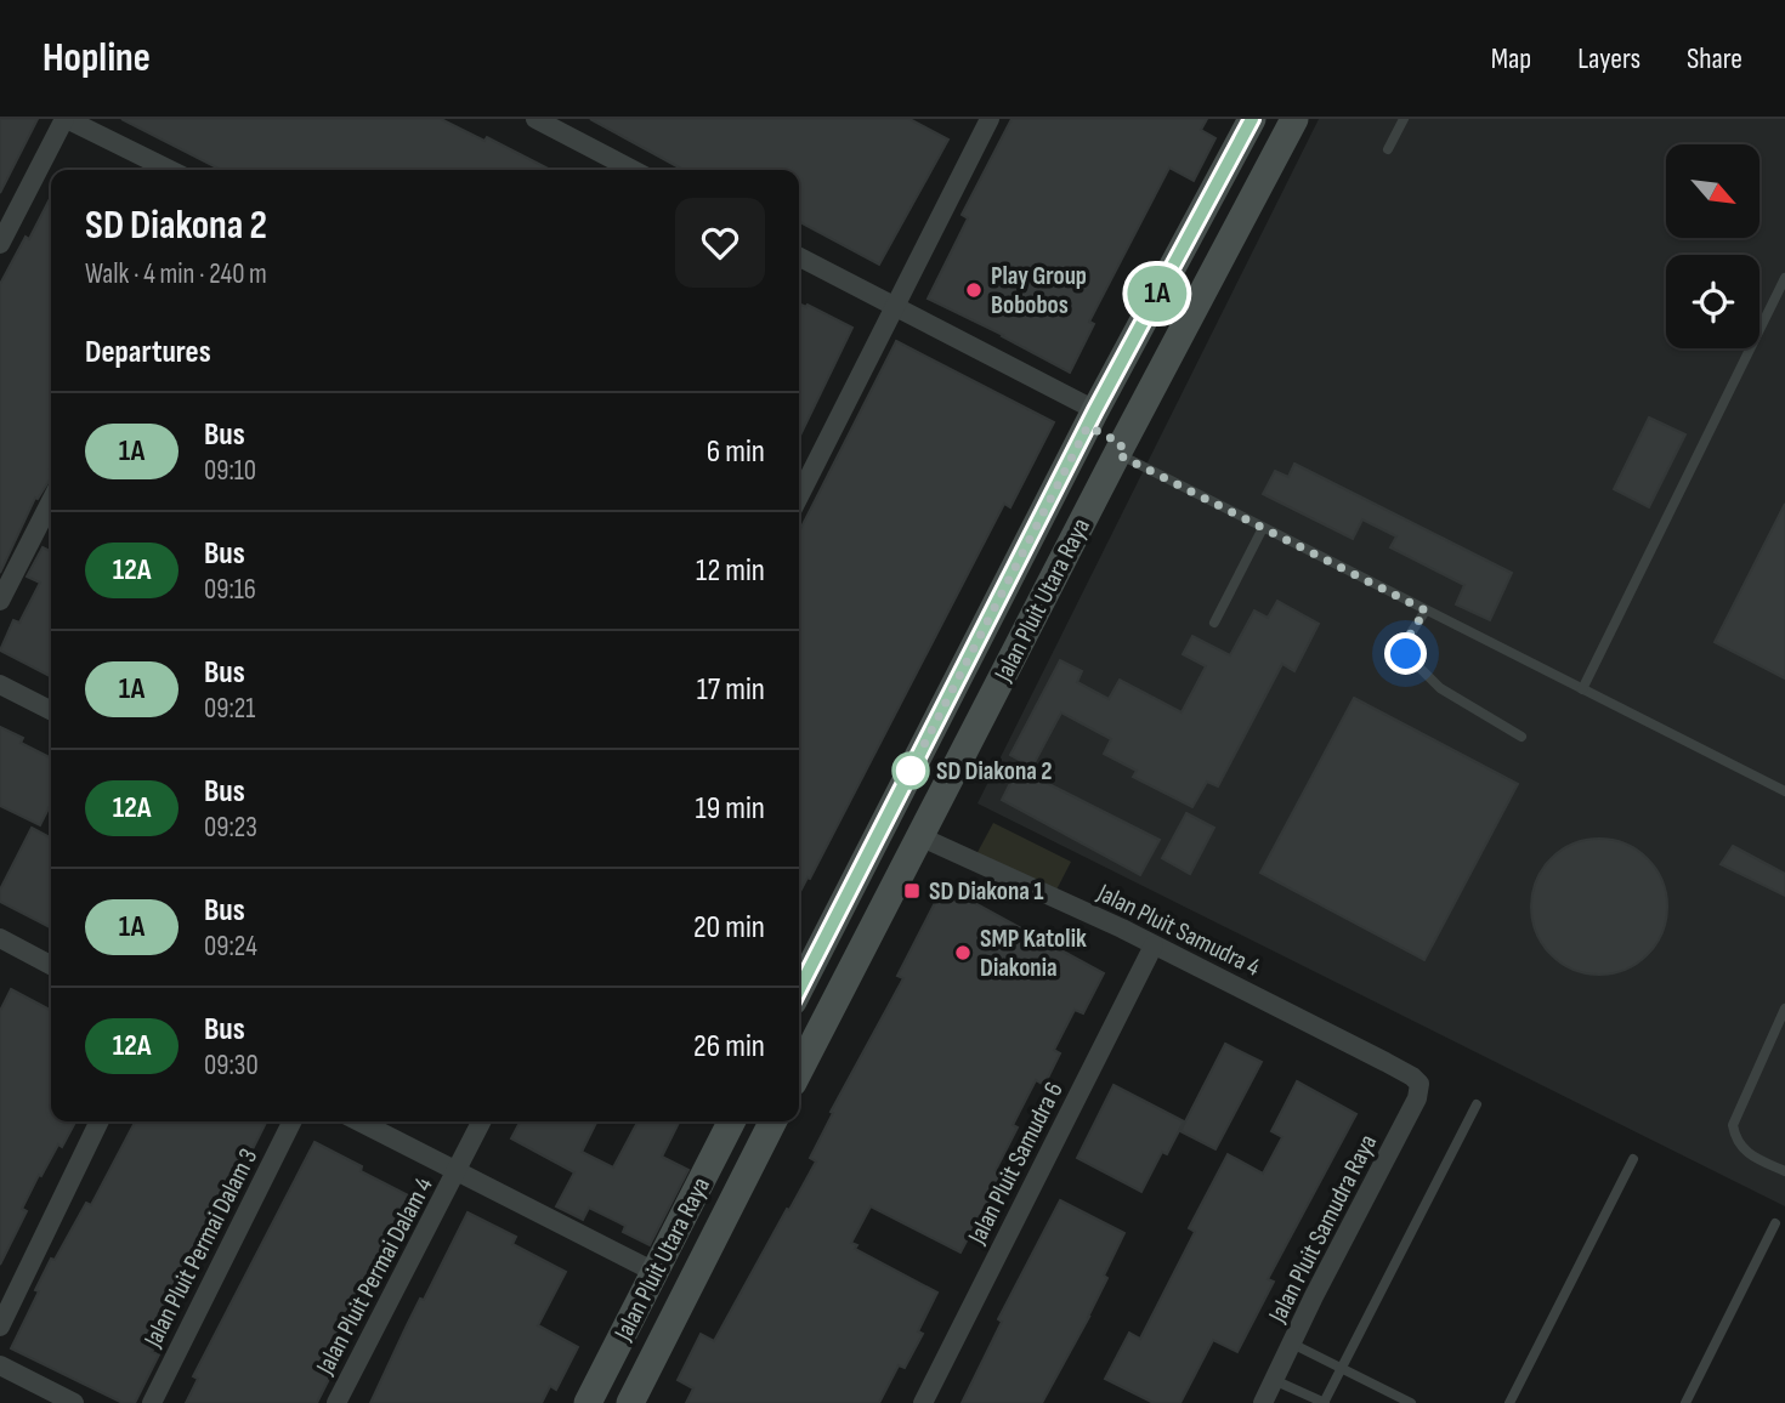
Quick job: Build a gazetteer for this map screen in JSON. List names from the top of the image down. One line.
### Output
{"streets":{"street":["Jalan Pluit Utara Raya","Jalan Pluit Samudra 4","Jalan Pluit Samudra 6","Jalan Pluit Samudra Raya","Jalan Pluit Permai Dalam 3","Jalan Pluit Permai Dalam 4"]},"crossings":[["Jalan Pluit Utara Raya","Jalan Pluit Samudra 4"],["Jalan Pluit Samudra 4","Jalan Pluit Samudra 6"],["Jalan Pluit Samudra 4","Jalan Pluit Samudra Raya"]],"places":{"other":["Play Group Bobobos","SD Diakona 2","SMP Katolik Diakonia"],"transit":["SD Diakona 1"]},"lines":["bus line 1A"],"north":"bottom right","page":{"header":"Hopline","nav":["Map","Layers","Share"],"on_map":"1A","heading":[["SD Diakona 2","Walk · 4 min · 240 m"],"Departures"],"list":[{"mark":"1A","name":"Bus","note":"09:10","value":"6 min"},{"mark":"12A","name":"Bus","note":"09:16","value":"12 min"},{"mark":"1A","name":"Bus","note":"09:21","value":"17 min"},{"mark":"12A","name":"Bus","note":"09:23","value":"19 min"},{"mark":"1A","name":"Bus","note":"09:24","value":"20 min"},{"mark":"12A","name":"Bus","note":"09:30","value":"26 min"}]}}
